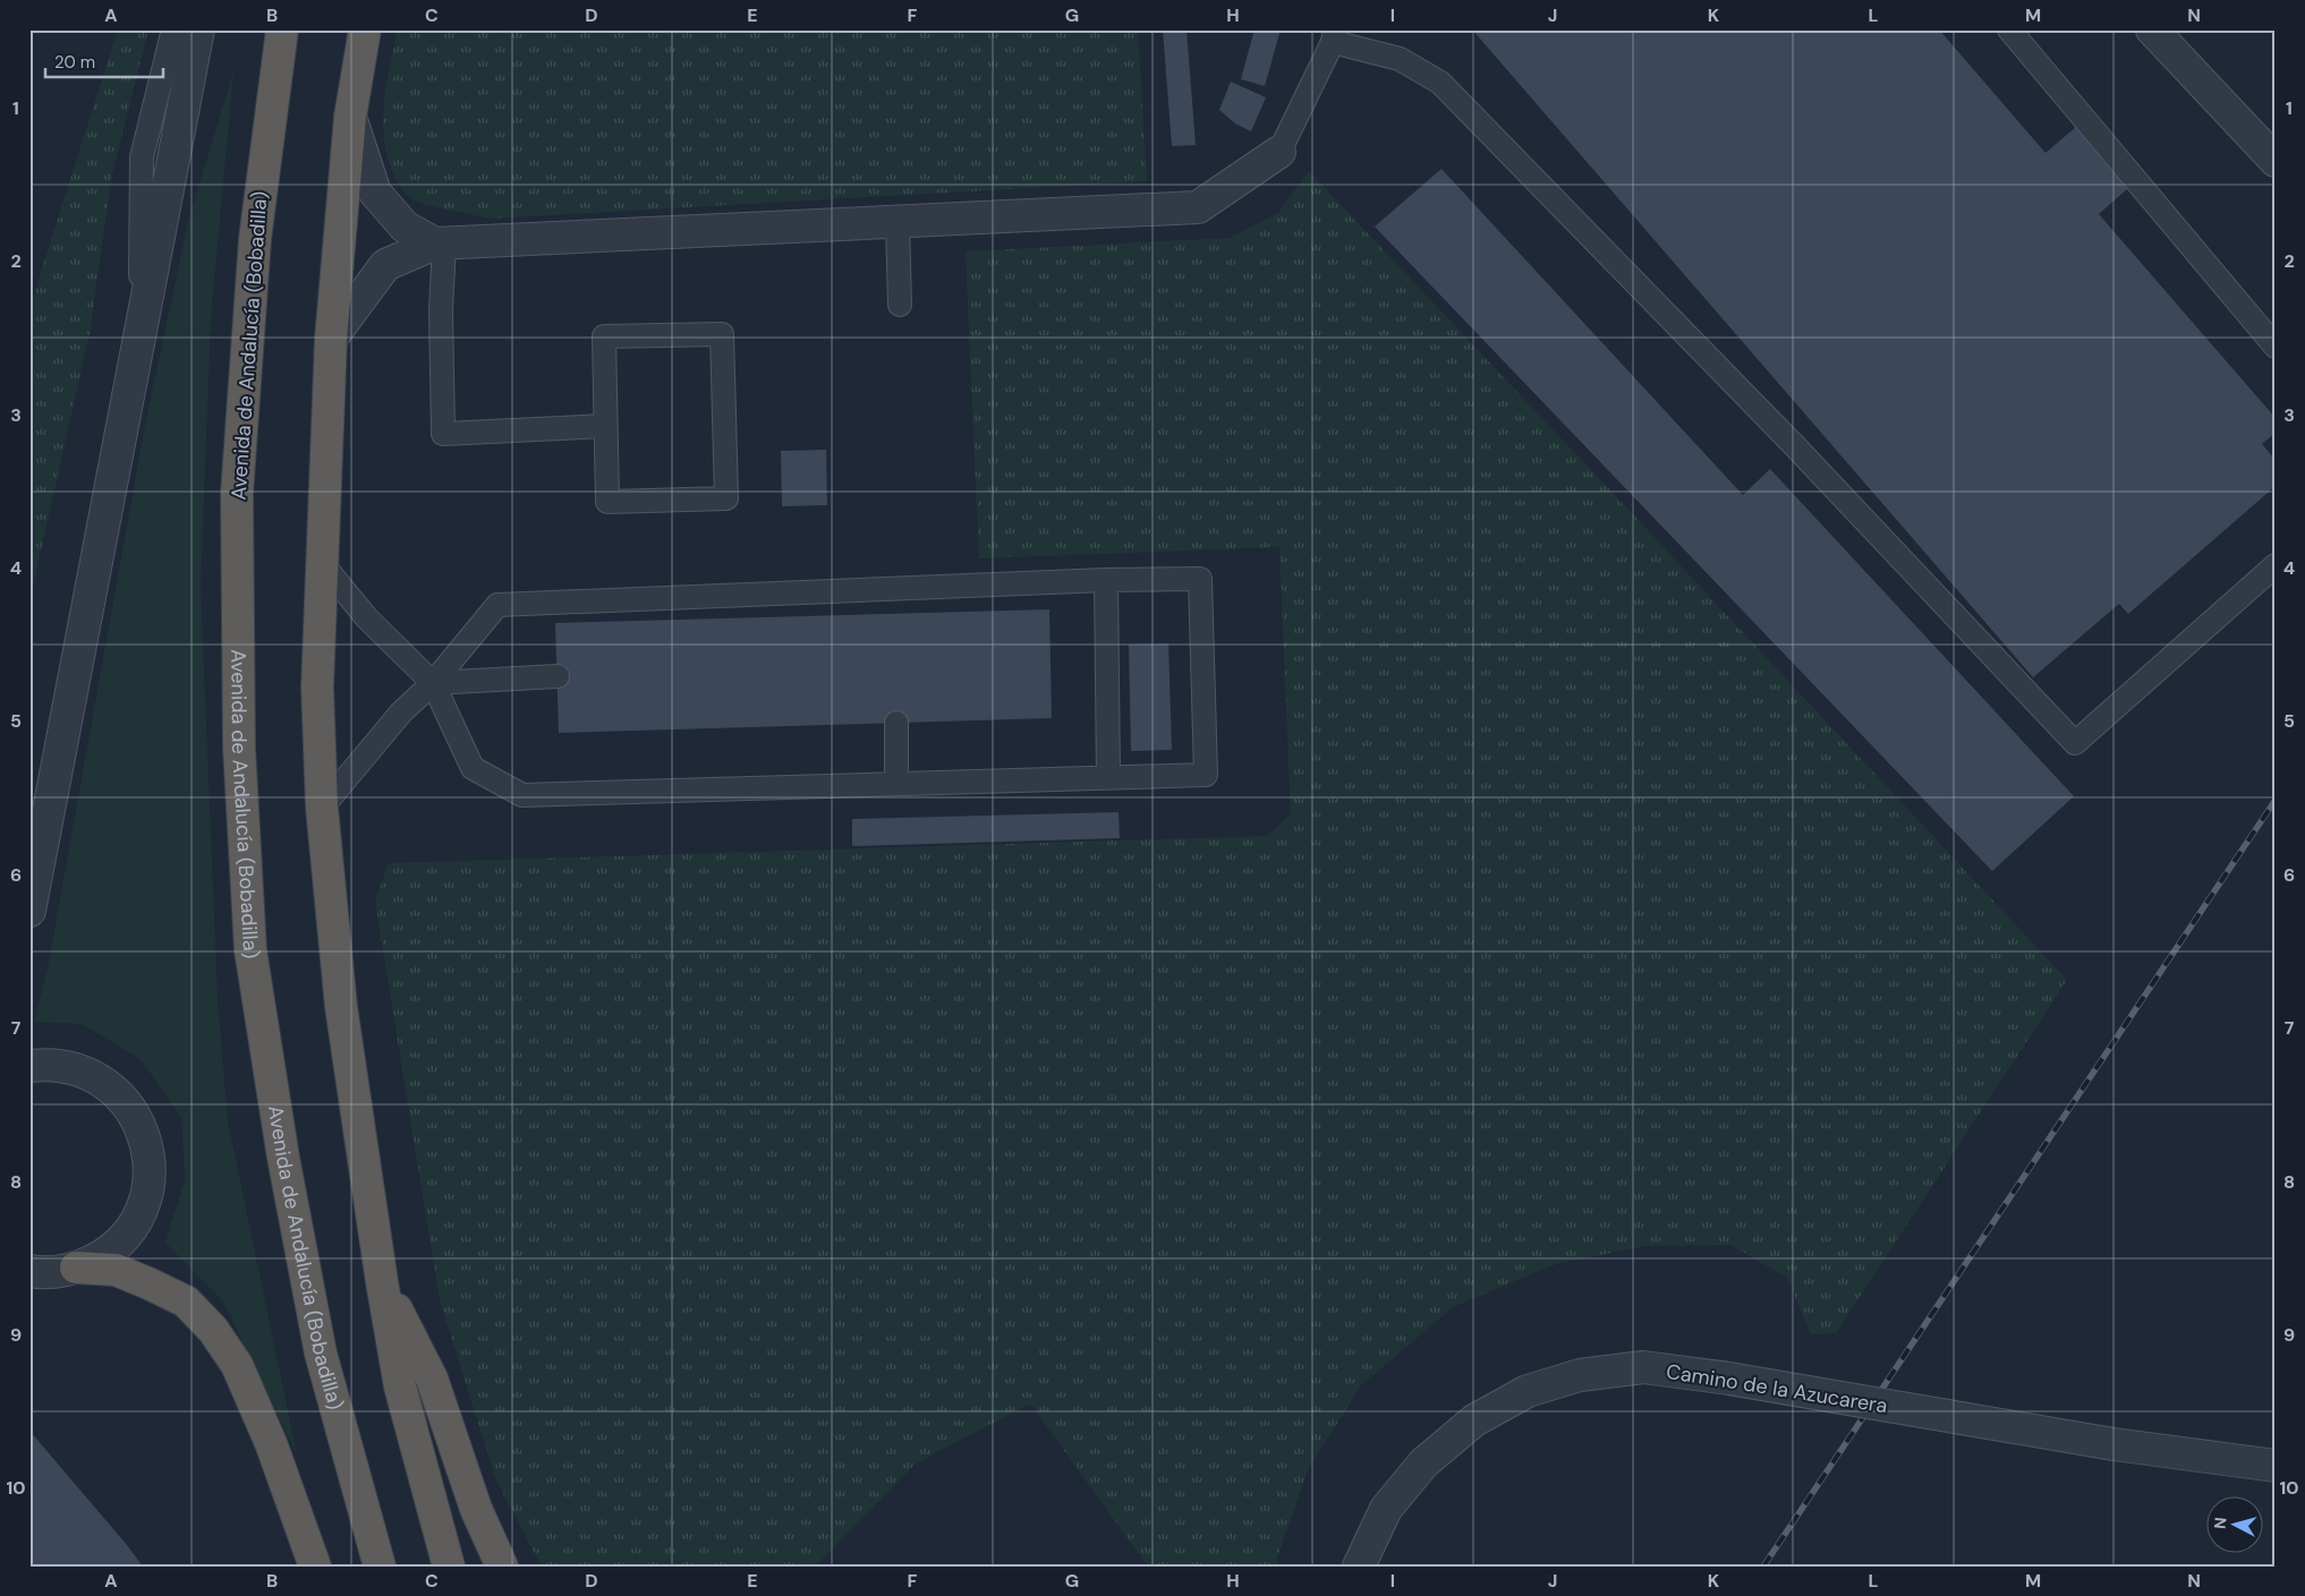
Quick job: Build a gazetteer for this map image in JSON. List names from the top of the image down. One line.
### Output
{"streets":{"highway":["Avenida de Andalucía (Bobadilla)"],"street":["Camino de la Azucarera"]},"scale_bar":"20 m","north":"left","grid":{"columns":["A","B","C","D","E","F","G","H","I","J","K","L","M","N"],"rows":["1","2","3","4","5","6","7","8","9","10"]}}
